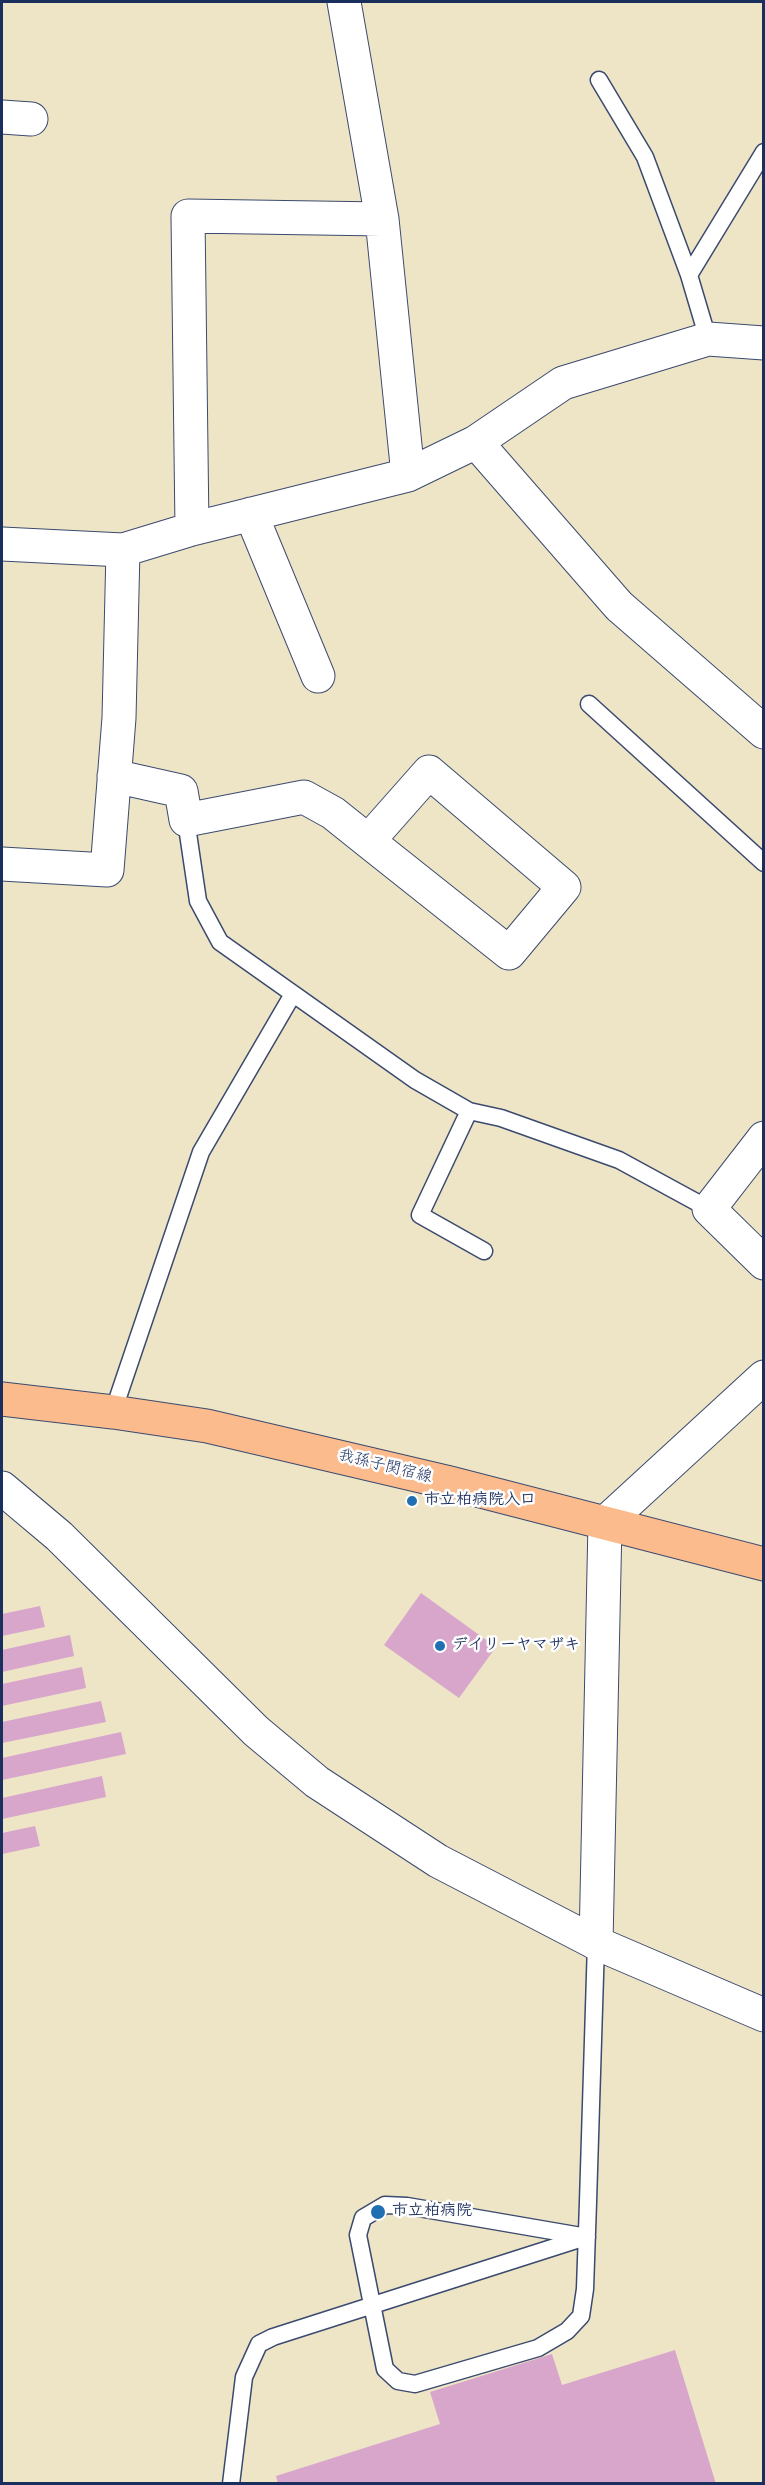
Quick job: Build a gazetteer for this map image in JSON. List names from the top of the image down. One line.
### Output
{"streets":{"main road":["我孫子関宿線"]},"places":["市立柏病院入口","デイリーヤマザキ","市立柏病院"]}
